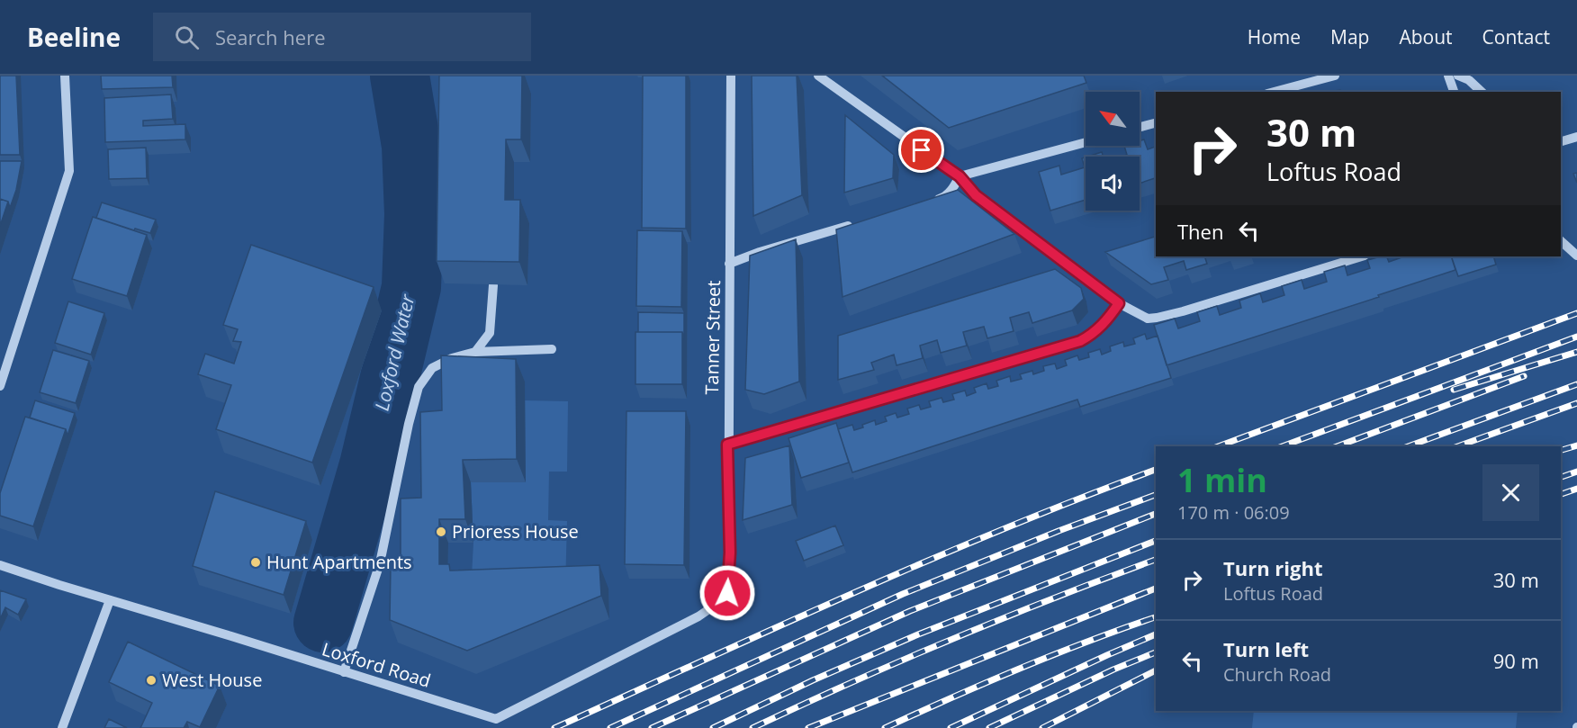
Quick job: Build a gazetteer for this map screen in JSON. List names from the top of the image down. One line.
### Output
{"streets":{"street":["Tanner Street","Loxford Road"]},"crossings":[["Tanner Street","Loxford Road"]],"water":["Loxford Water"],"places":["Prioress House","Hunt Apartments","West House"],"north":"top left","page":{"header":"Beeline","search":"Search here","nav":["Home","Map","About","Contact"],"turn":["30 m","Loftus Road"],"then":"Then","heading":["1 min","170 m · 06:09"],"list":[{"name":"Turn right","note":"Loftus Road","value":"30 m"},{"name":"Turn left","note":"Church Road","value":"90 m"}]}}
